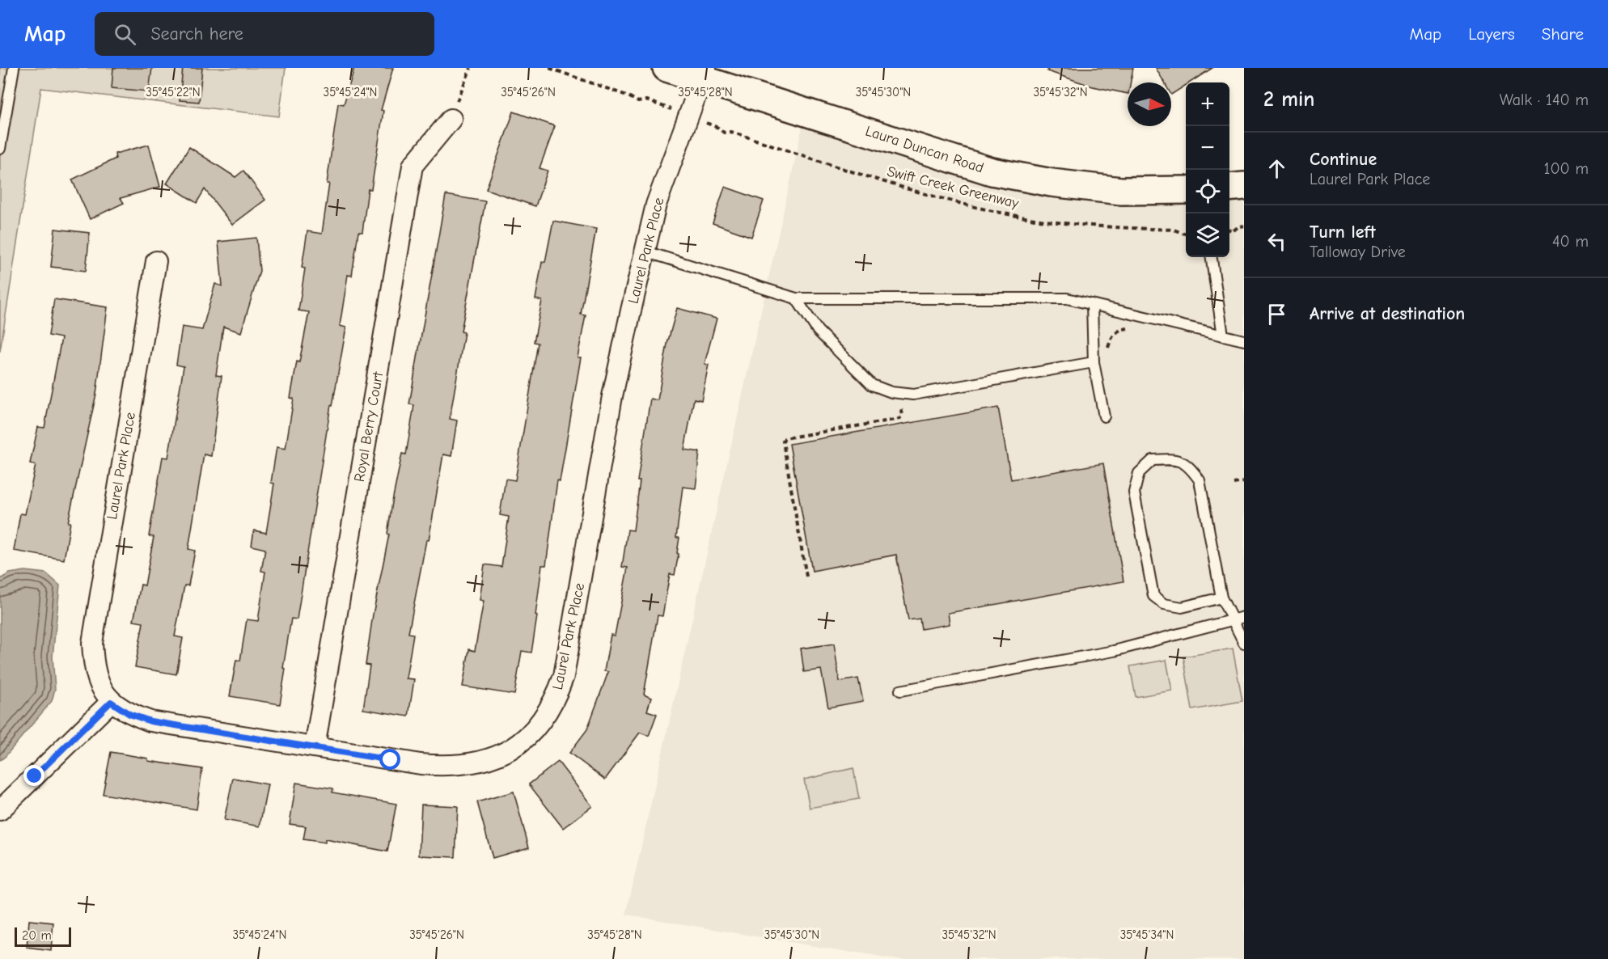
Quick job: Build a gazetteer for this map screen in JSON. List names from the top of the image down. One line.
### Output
{"streets":{"street":["Laura Duncan Road","Laurel Park Place","Royal Berry Court"],"path":["Swift Creek Greenway"]},"crossings":[["Laura Duncan Road","Laurel Park Place"],["Laurel Park Place","Royal Berry Court"]],"scale_bar":"20 m","north":"right","page":{"header":"Map","search":"Search here","nav":["Map","Layers","Share"],"heading":["2 min","Walk · 140 m"],"map_buttons":["+","−"],"list":[["Continue","Laurel Park Place","100 m"],["Turn left","Talloway Drive","40 m"],"Arrive at destination"],"scale":"20 m"},"coordinates":["35°45'22\"N","35°45'24\"N","35°45'26\"N","35°45'28\"N","35°45'30\"N","35°45'32\"N","35°45'34\"N"]}
